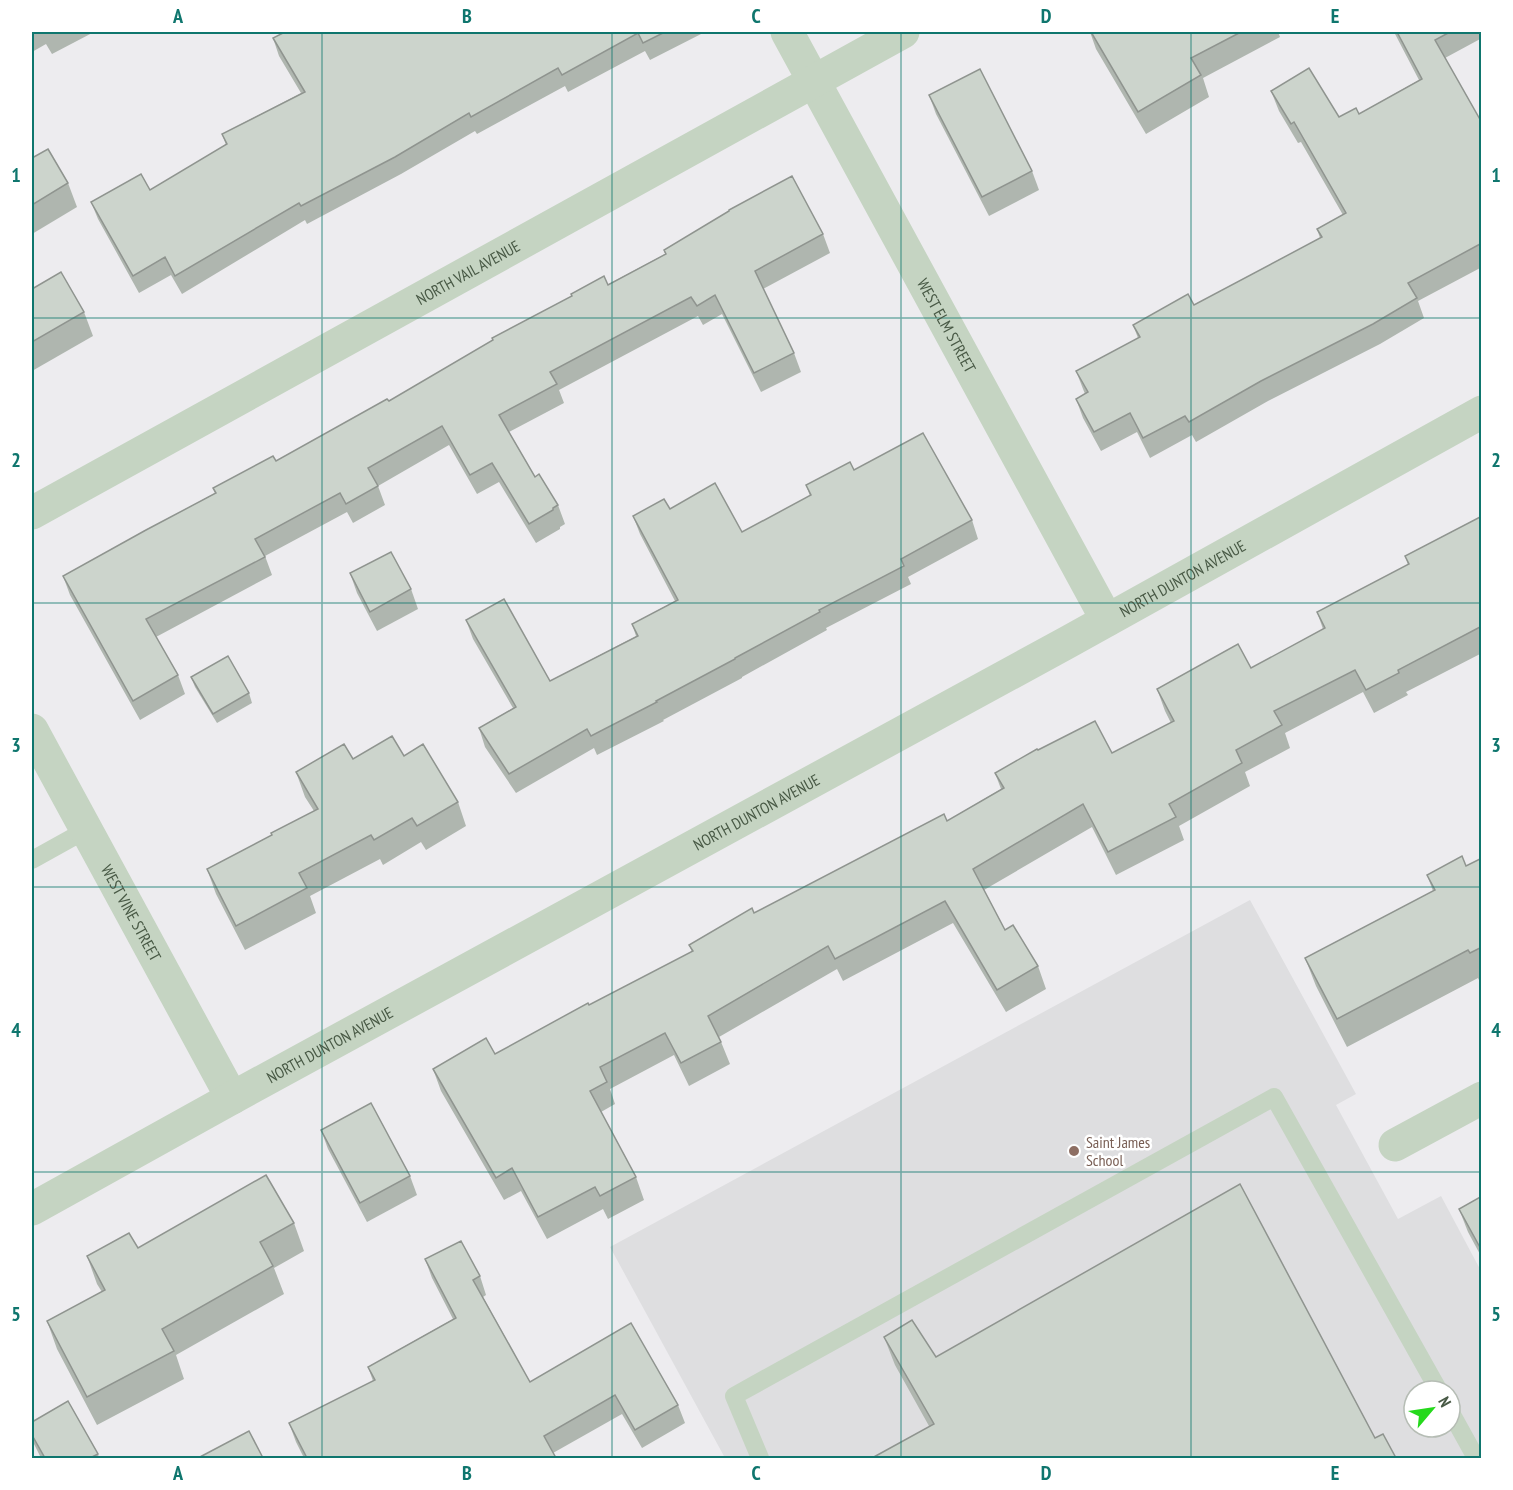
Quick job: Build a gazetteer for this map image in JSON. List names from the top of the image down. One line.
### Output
{"streets":{"street":["NORTH VAIL AVENUE","WEST ELM STREET","NORTH DUNTON AVENUE","WEST VINE STREET"]},"crossings":[["NORTH VAIL AVENUE","WEST ELM STREET"],["WEST ELM STREET","NORTH DUNTON AVENUE"],["NORTH DUNTON AVENUE","WEST VINE STREET"]],"places":["Saint James School"],"north":"top right","grid":{"columns":["A","B","C","D","E"],"rows":["1","2","3","4","5"]}}
